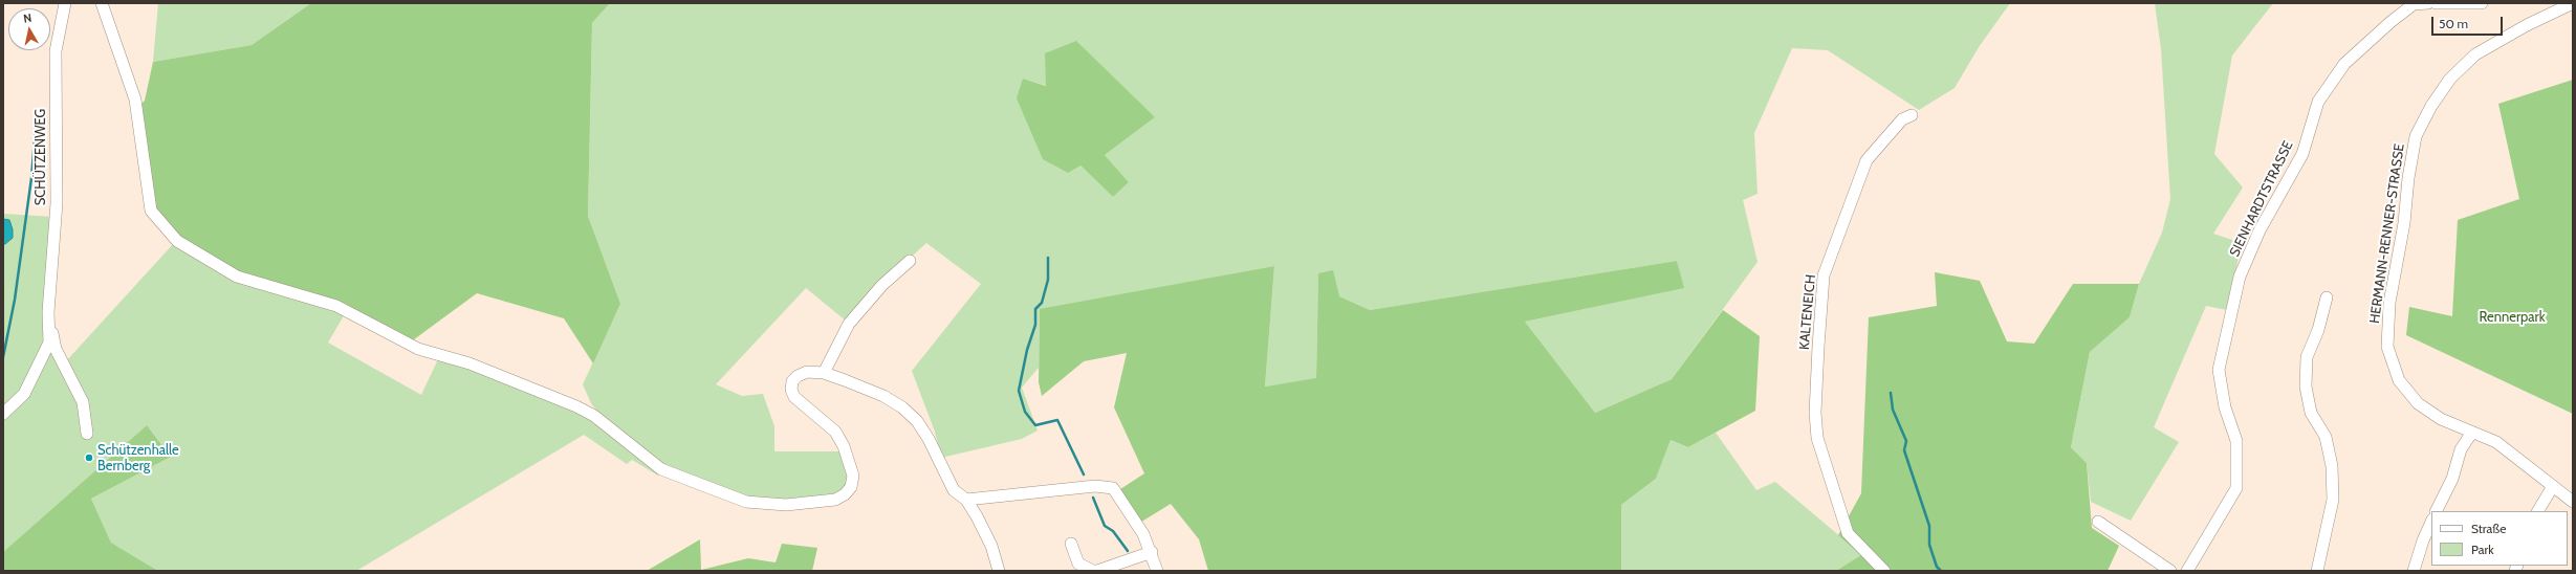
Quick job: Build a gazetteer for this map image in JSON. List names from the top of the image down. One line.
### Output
{"streets":{"street":["SCHÜTZENWEG","SIENHARDTSTRASSE","HERMANN-RENNER-STRASSE","KALTENEICH"]},"parks":["Rennerpark"],"places":["Schützenhalle Bernberg"],"legend":["Straße","Park"],"scale_bar":"50 m","north":"top"}
